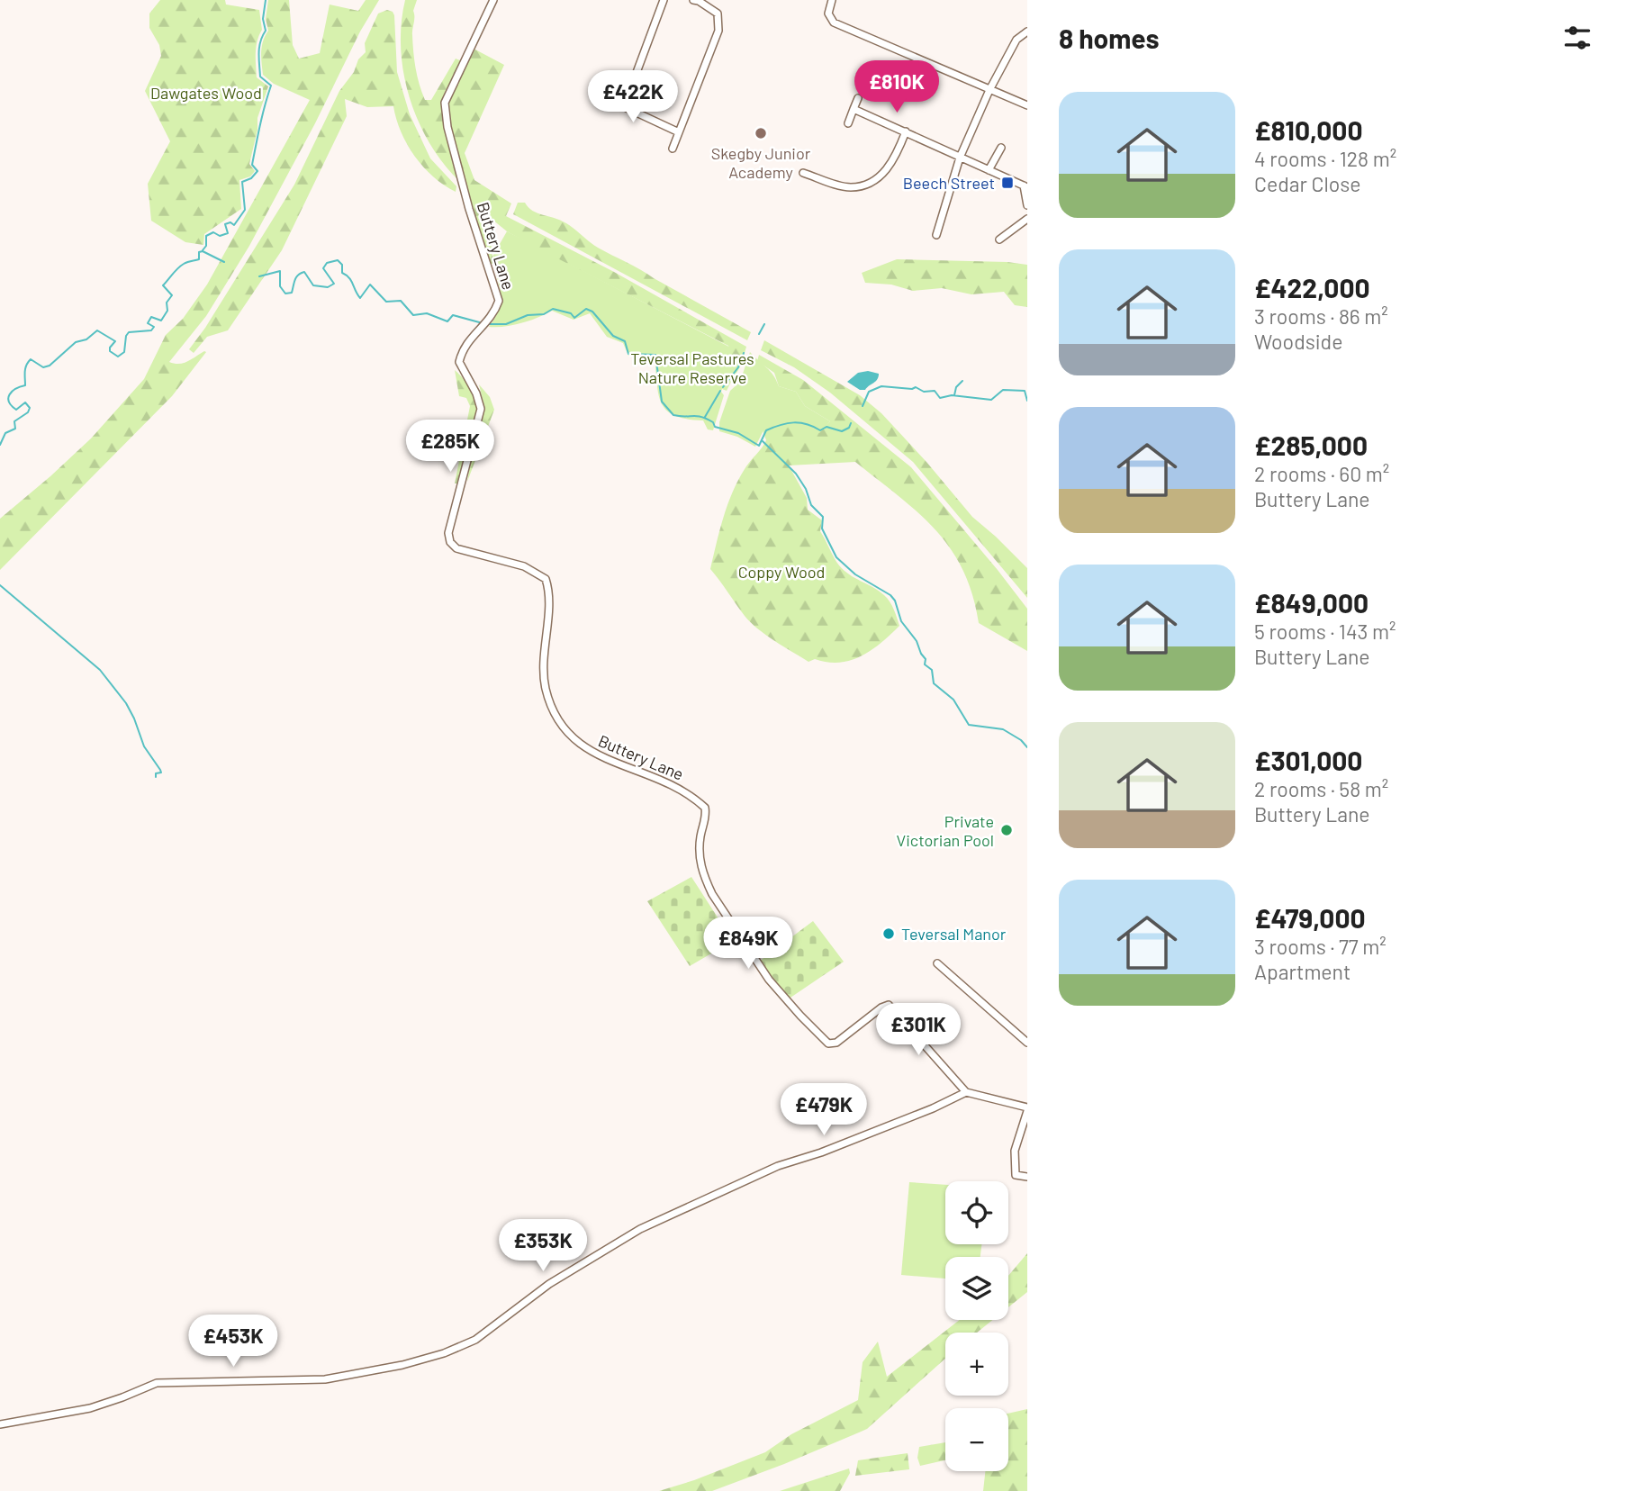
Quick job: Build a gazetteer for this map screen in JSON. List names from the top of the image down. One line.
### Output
{"streets":{"street":["Buttery Lane"]},"parks":["Dawgates Wood","Teversal Pastures Nature Reserve","Coppy Wood"],"places":{"other":["Skegby Junior Academy","Private Victorian Pool","Teversal Manor"],"transit":["Beech Street"]},"page":{"heading":"8 homes","price":["£810K","£422K","£285K","£849K","£301K","£479K","£353K","£453K"],"list":[{"name":"£810,000","note":"4 rooms · 128 m² · Cedar Close"},{"name":"£422,000","note":"3 rooms · 86 m² · Woodside"},{"name":"£285,000","note":"2 rooms · 60 m² · Buttery Lane"},{"name":"£849,000","note":"5 rooms · 143 m² · Buttery Lane"},{"name":"£301,000","note":"2 rooms · 58 m² · Buttery Lane"},{"name":"£479,000","note":"3 rooms · 77 m² · Apartment"}],"map_buttons":["+","−"]}}
